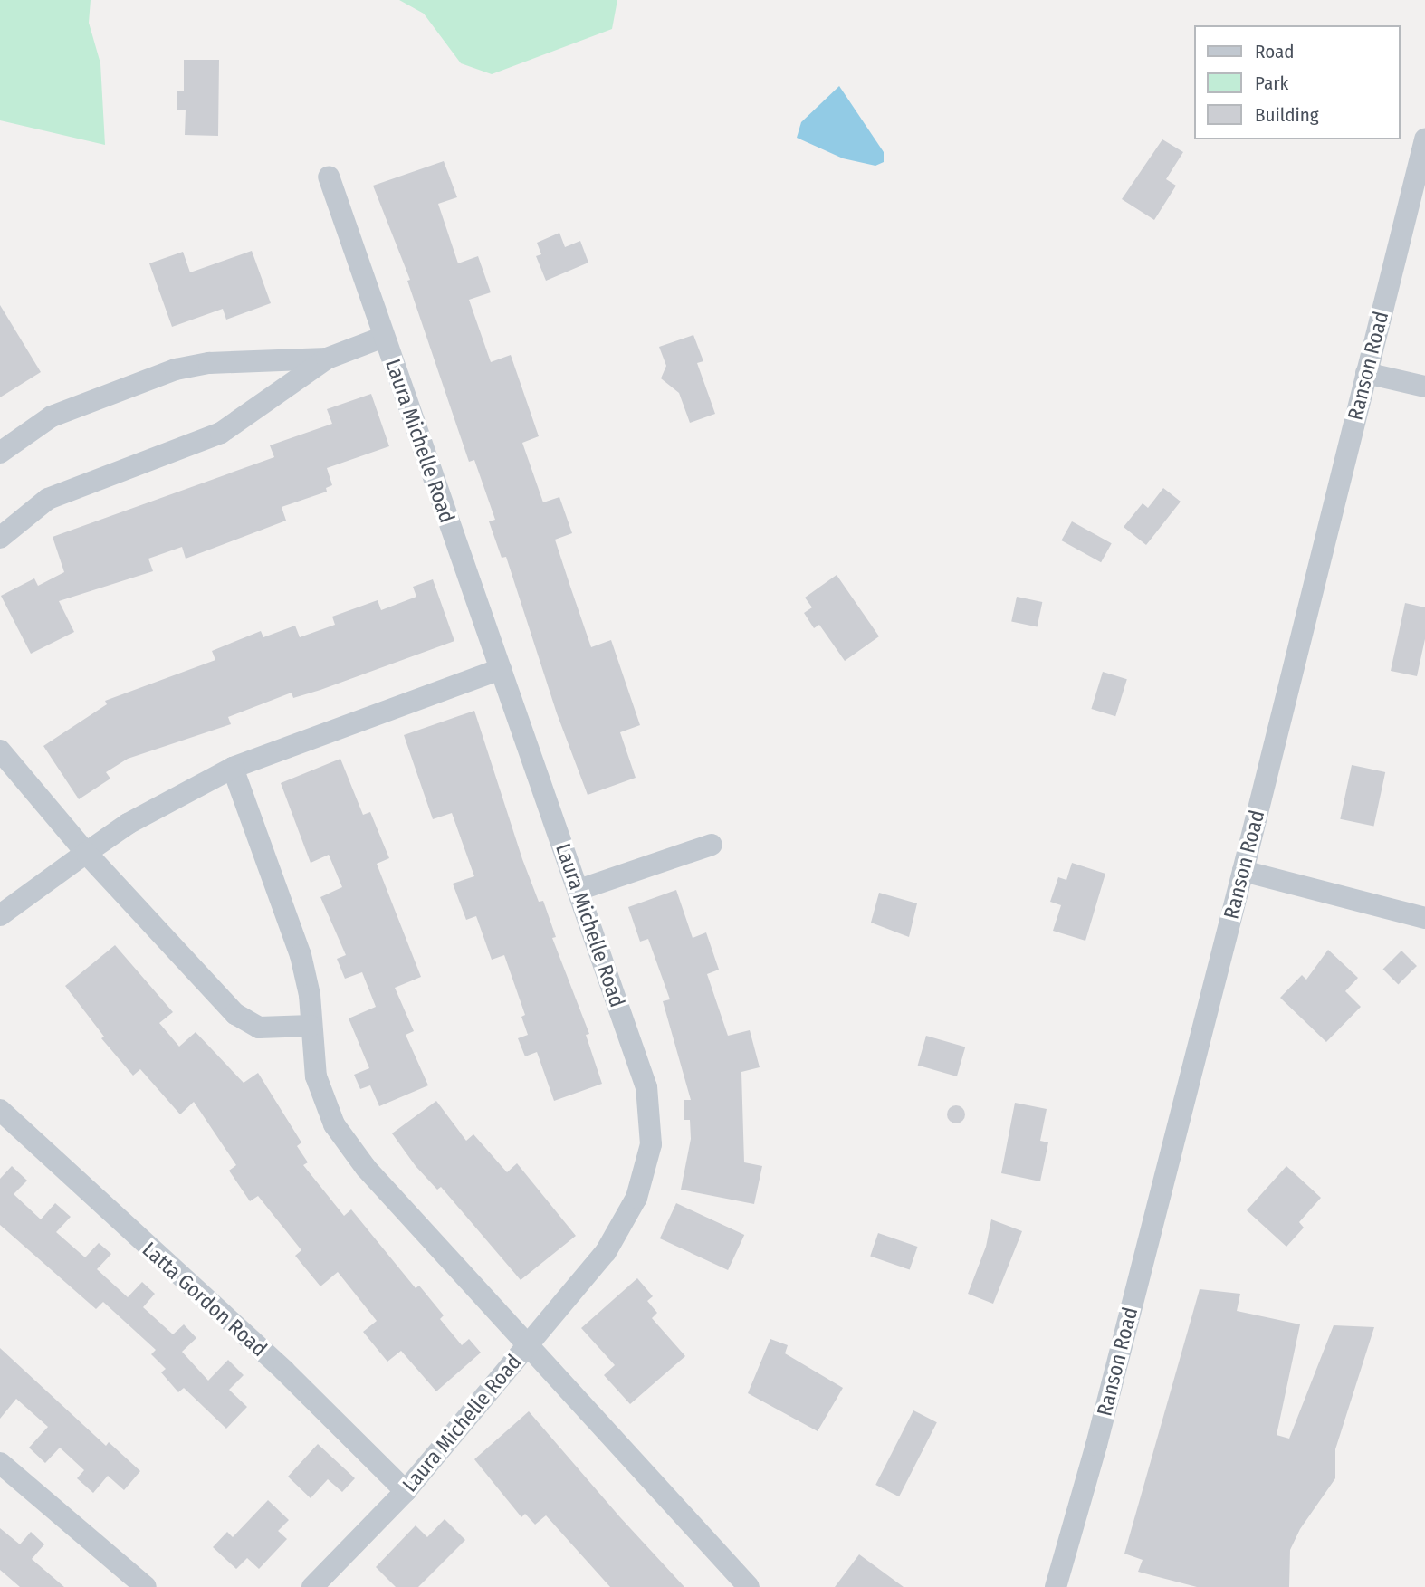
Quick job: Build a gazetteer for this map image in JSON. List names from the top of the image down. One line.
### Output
{"streets":{"street":["Ranson Road","Laura Michelle Road","Latta Gordon Road"]},"crossings":[["Laura Michelle Road","Latta Gordon Road"]],"legend":["Road","Park","Building"]}
